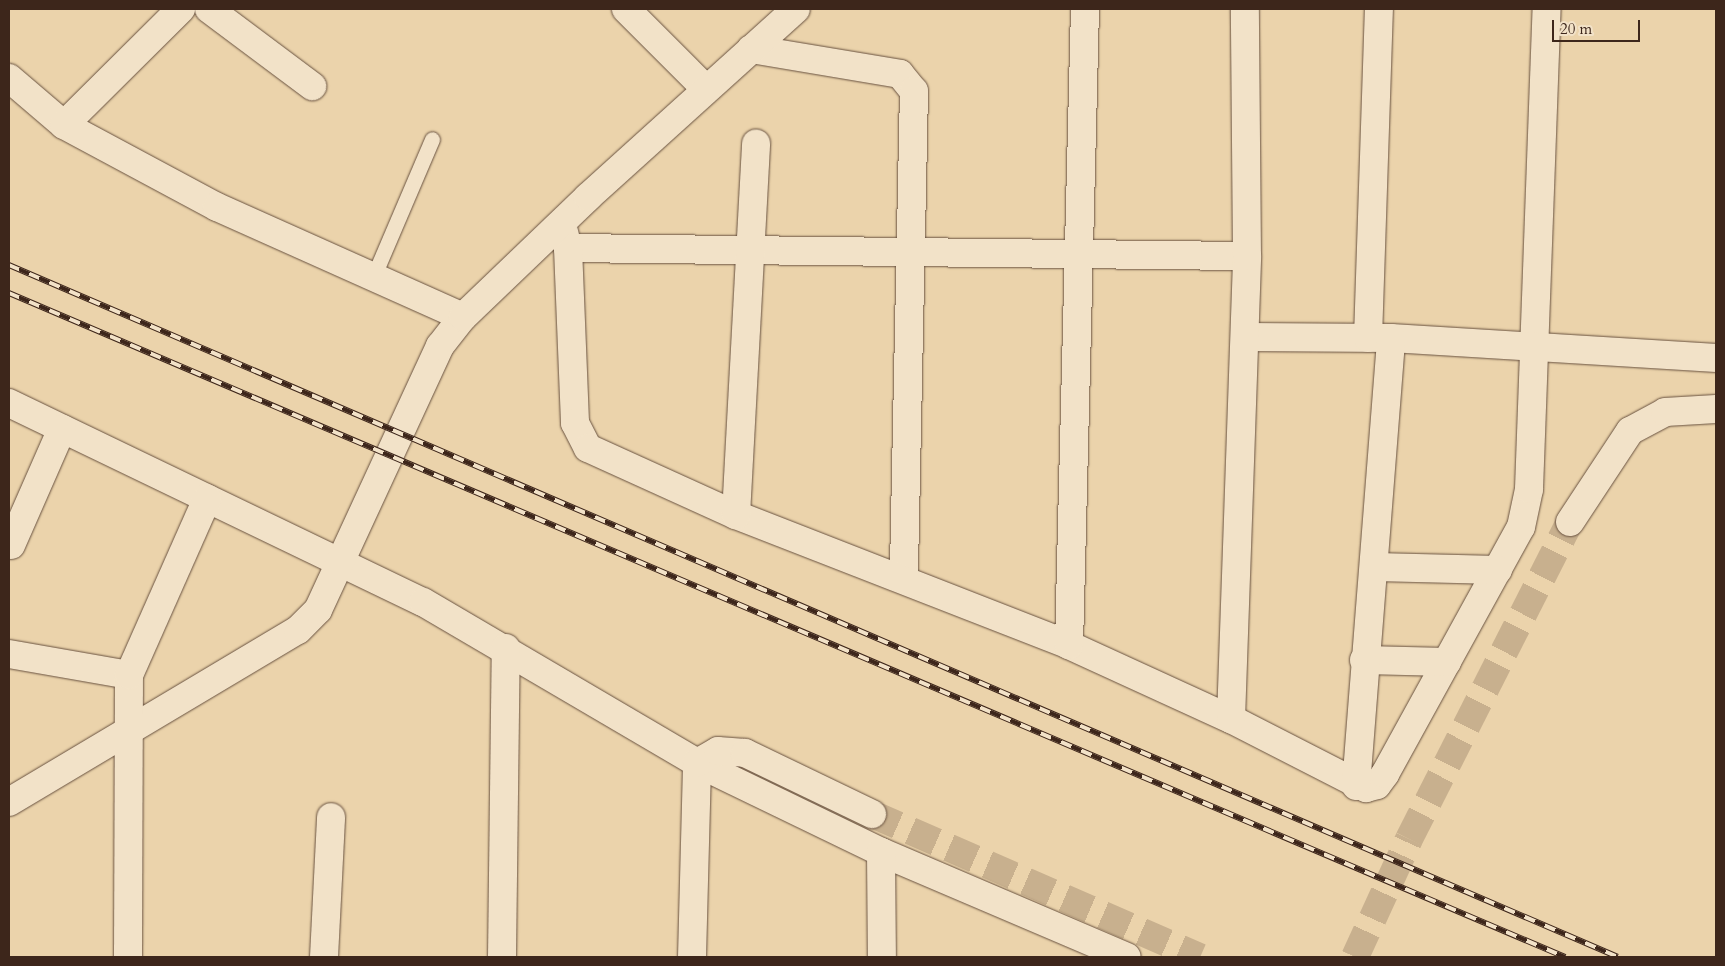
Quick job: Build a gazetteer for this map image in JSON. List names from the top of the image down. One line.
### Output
{"scale_bar":"20 m"}
